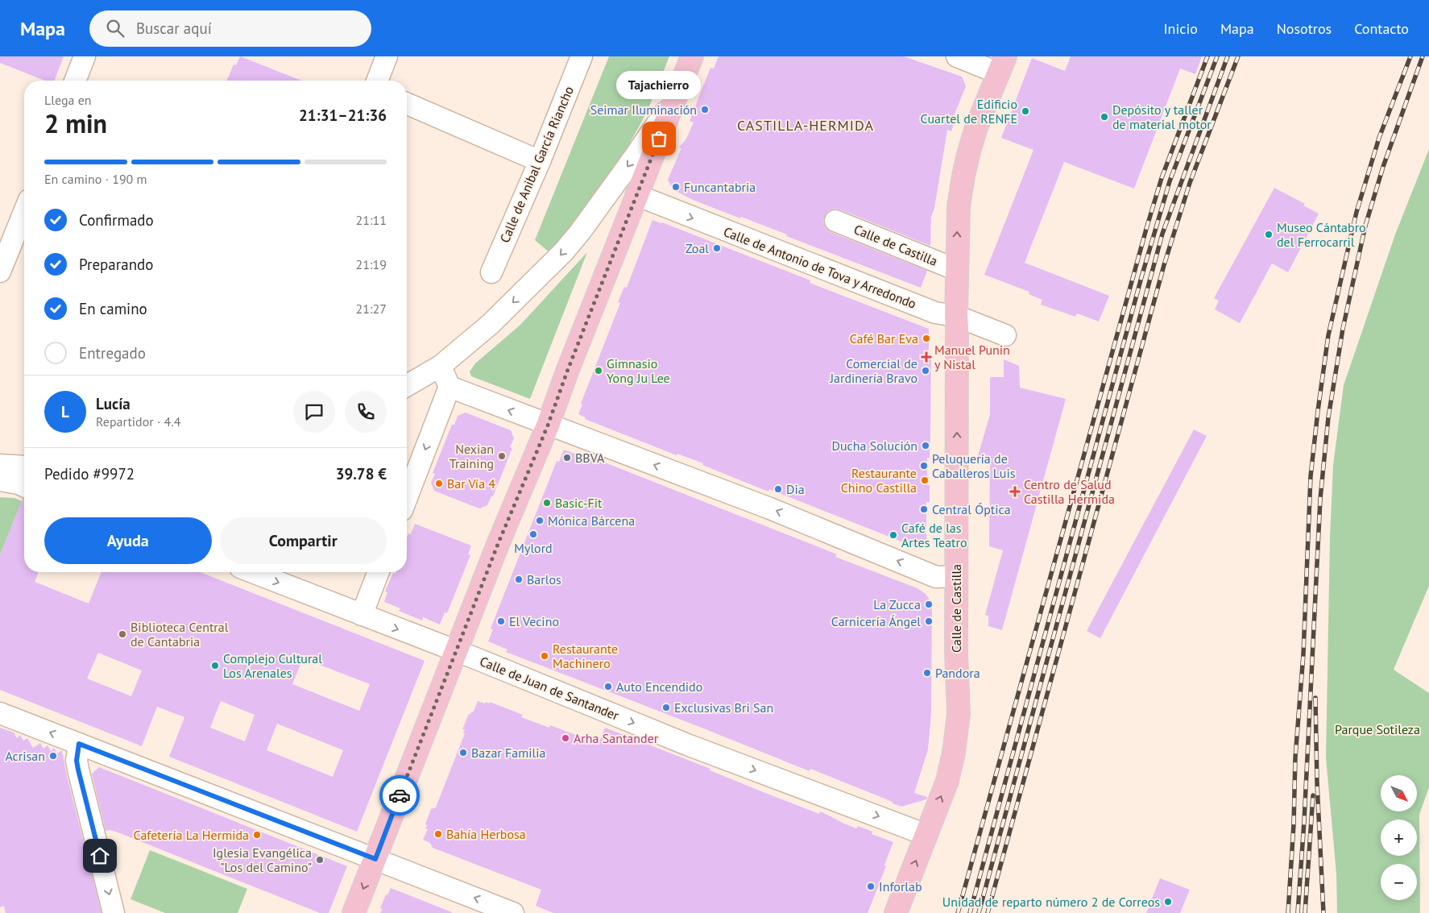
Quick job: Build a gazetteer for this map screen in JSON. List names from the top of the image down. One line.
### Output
{"streets":{"main road":["Calle de Castilla"],"street":["Calle de Anibal García Riancho","Calle de Antonio de Tova y Arredondo","Calle de Juan de Santander"]},"crossings":[["Calle de Castilla","Calle de Antonio de Tova y Arredondo"],["Calle de Castilla","Calle de Juan de Santander"]],"one_way":["Calle de Castilla","Calle de Antonio de Tova y Arredondo","Calle de Juan de Santander"],"districts":["CASTILLA-HERMIDA"],"parks":["Parque Sotileza"],"places":{"other":["Seimar Iluminación","Edificio Cuartel de RENFE","Depósito y taller de material motor","Tajachierro","Funcantabria","Museo Cántabro del Ferrocarril","Zoal","Café Bar Eva","Gimnasio Yong Ju Lee","Comercial de Jardinería Bravo","Ducha Solución","Nexian Training","BBVA","Peluquería de Caballeros Luis","Restaurante Chino Castilla","Bar Vía 4","Dia","Basic-Fit","Central Óptica","Mónica Bárcena","Mylord","Café de las Artes Teatro","Barlos","La Zucca","El Vecino","Carnicería Ángel","Biblioteca Central de Cantabria","Restaurante Machinero","Complejo Cultural Los Arenales","Pandora","Auto Encendido","Exclusivas Bri San","Arha Santander","Bazar Familia","Acrisan","Bahía Herbosa","Cafetería La Hermida","Iglesia Evangélica \"Los del Camino\"","Inforlab","Unidad de reparto número 2 de Correos"],"health":["Manuel Punin y Nistal","Centro de Salud Castilla Hermida"]},"north":"bottom right","page":{"header":"Mapa","search":"Buscar aquí","nav":["Inicio","Mapa","Nosotros","Contacto"],"bubble":"Tajachierro","heading":["2 min","Llega en","21:31–21:36"],"panel":["Lucía","Repartidor · 4.4","Pedido #9972","39.78 €"],"bar":"En camino · 190 m","list":[["Confirmado","21:11"],["Preparando","21:19"],["En camino","21:27"],"Entregado"],"round":"L","buttons":["Ayuda","Compartir"],"map_buttons":["+","−"]}}
